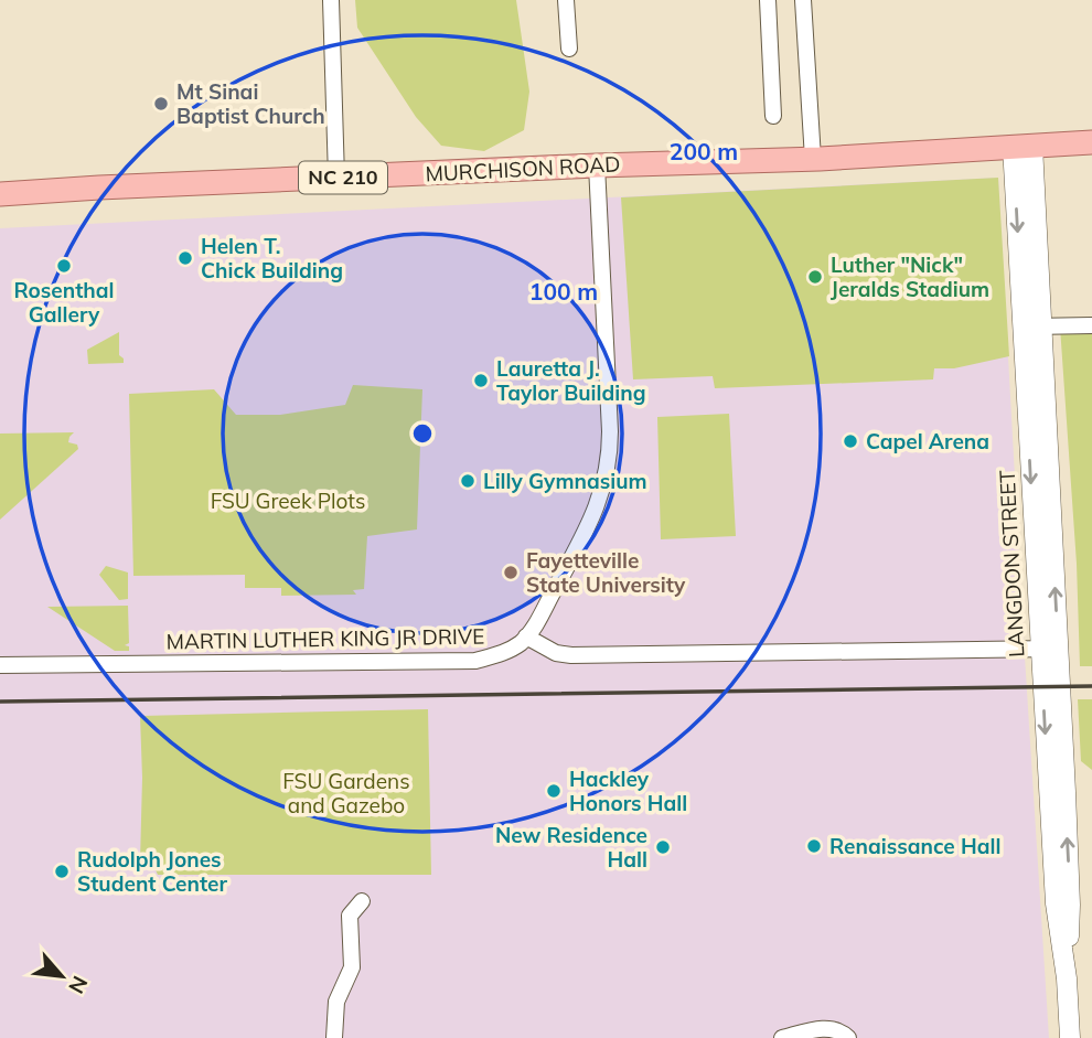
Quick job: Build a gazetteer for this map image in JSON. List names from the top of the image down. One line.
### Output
{"streets":{"main road":["MURCHISON ROAD","NC 210"],"street":["LANGDON STREET","MARTIN LUTHER KING JR DRIVE"]},"crossings":[["MURCHISON ROAD","LANGDON STREET"]],"parks":["FSU Greek Plots","FSU Gardens and Gazebo"],"places":["Mt Sinai Baptist Church","Helen T. Chick Building","Rosenthal Gallery","Luther \"Nick\" Jeralds Stadium","Lauretta J. Taylor Building","Capel Arena","Lilly Gymnasium","Fayetteville State University","Hackley Honors Hall","Renaissance Hall","New Residence Hall","Rudolph Jones Student Center"],"north":"bottom right","rings":["200 m","100 m"]}
